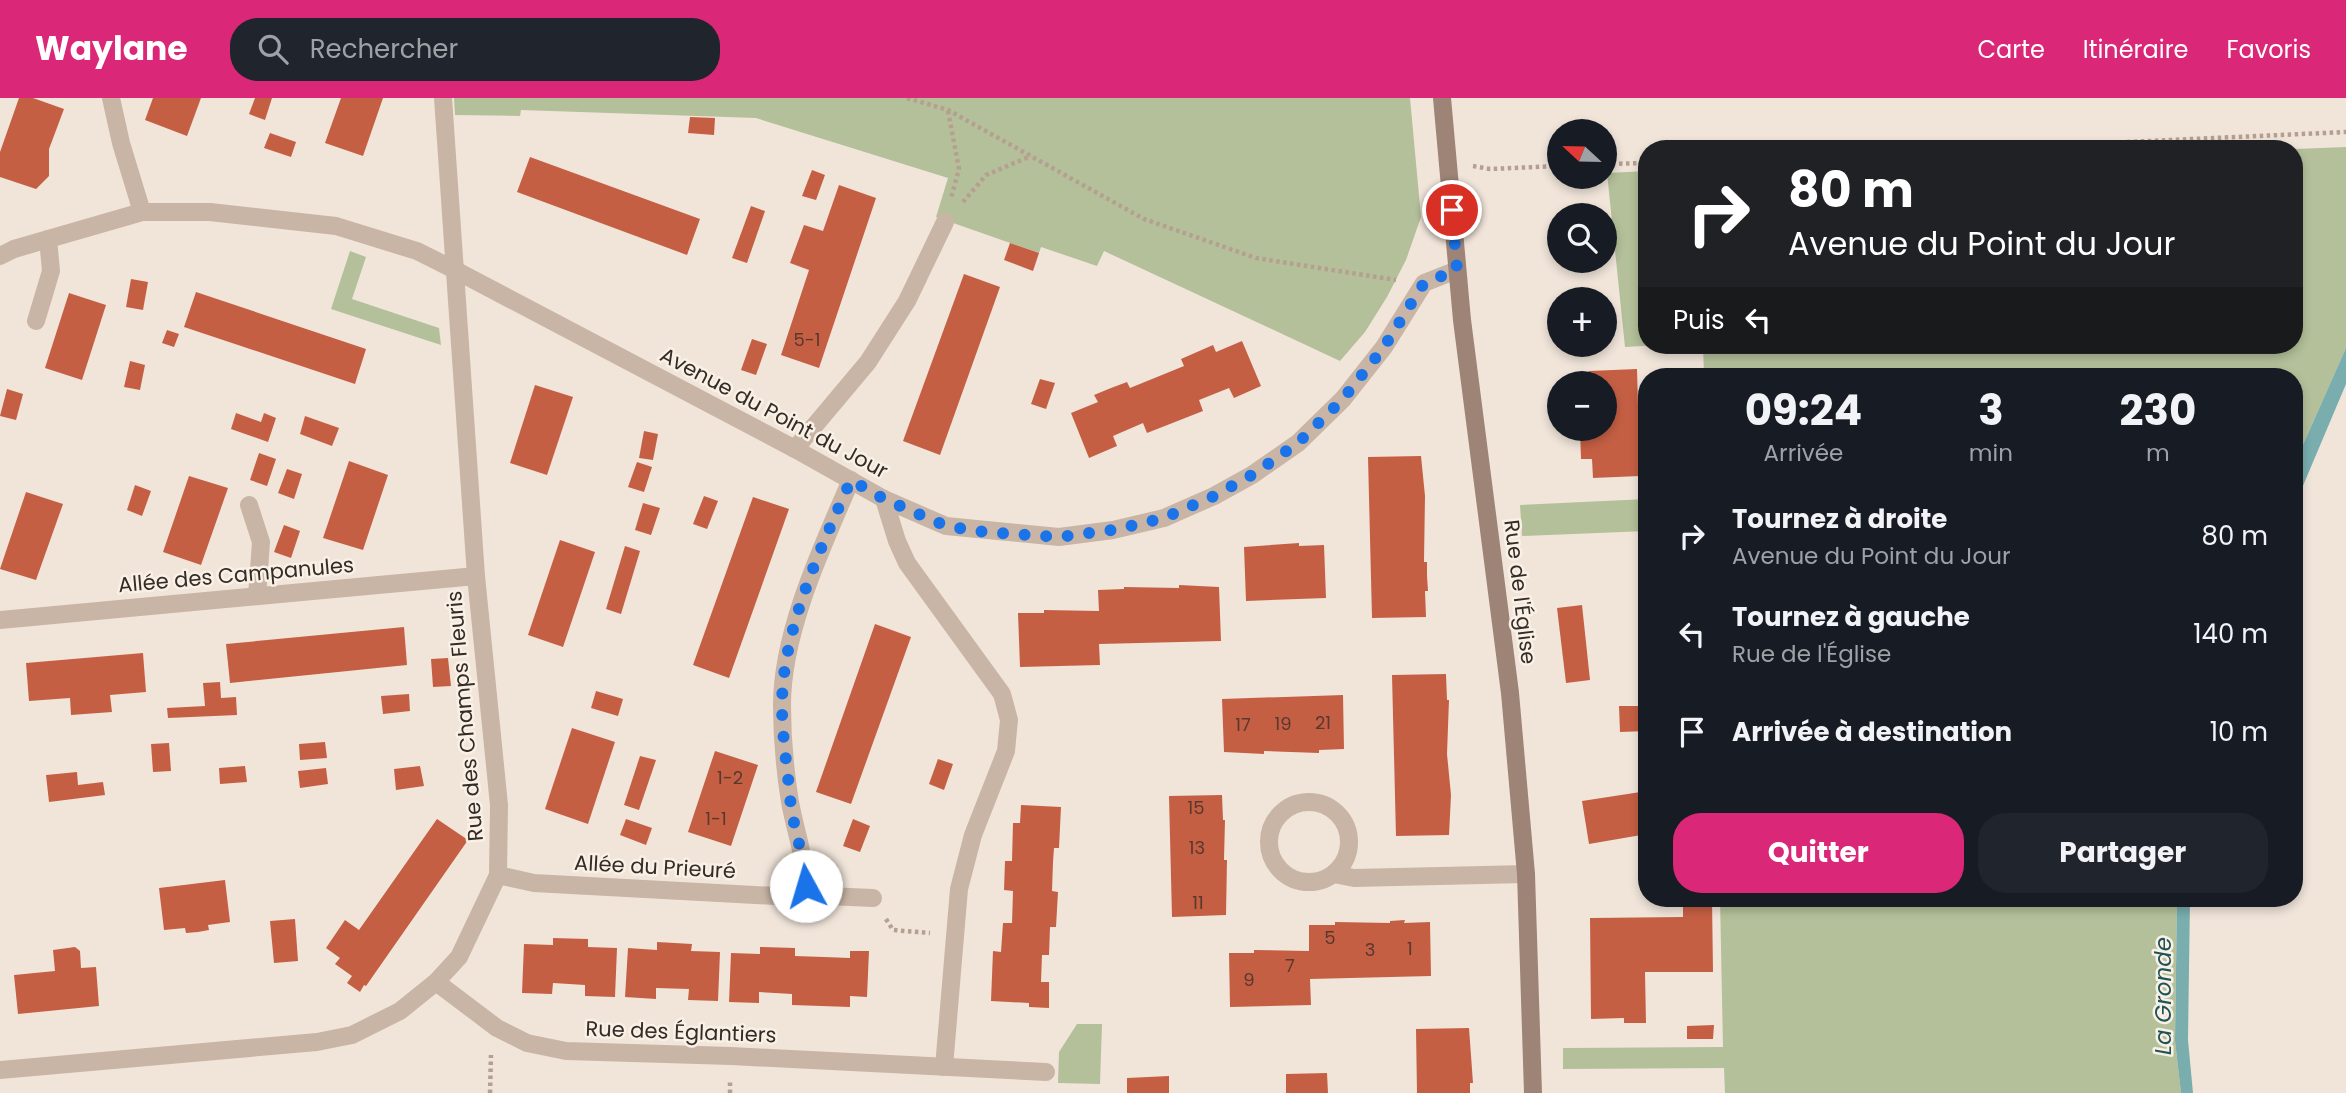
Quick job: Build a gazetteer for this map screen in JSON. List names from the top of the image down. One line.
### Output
{"streets":{"street":["Avenue du Point du Jour","Allée des Campanules","Rue de l'Église","Rue des Champs Fleuris","Allée du Prieuré","Rue des Églantiers"]},"crossings":[["Avenue du Point du Jour","Rue des Champs Fleuris"],["Allée des Campanules","Rue des Champs Fleuris"],["Rue des Champs Fleuris","Allée du Prieuré"],["Rue des Champs Fleuris","Rue des Églantiers"]],"water":["La Gronde"],"house_numbers":["5-1","21","19","17","1-2","15","1-1","13","11","5","1","3","7","9"],"north":"left","page":{"header":"Waylane","search":"Rechercher","nav":["Carte","Itinéraire","Favoris"],"map_buttons":["+","−"],"turn":["80 m","Avenue du Point du Jour"],"then":"Puis","eta":["09:24","Arrivée","3","min","230","m"],"list":[{"name":"Tournez à droite","note":"Avenue du Point du Jour","value":"80 m"},{"name":"Tournez à gauche","note":"Rue de l'Église","value":"140 m"},{"name":"Arrivée à destination","value":"10 m"}],"buttons":["Quitter","Partager"]}}
